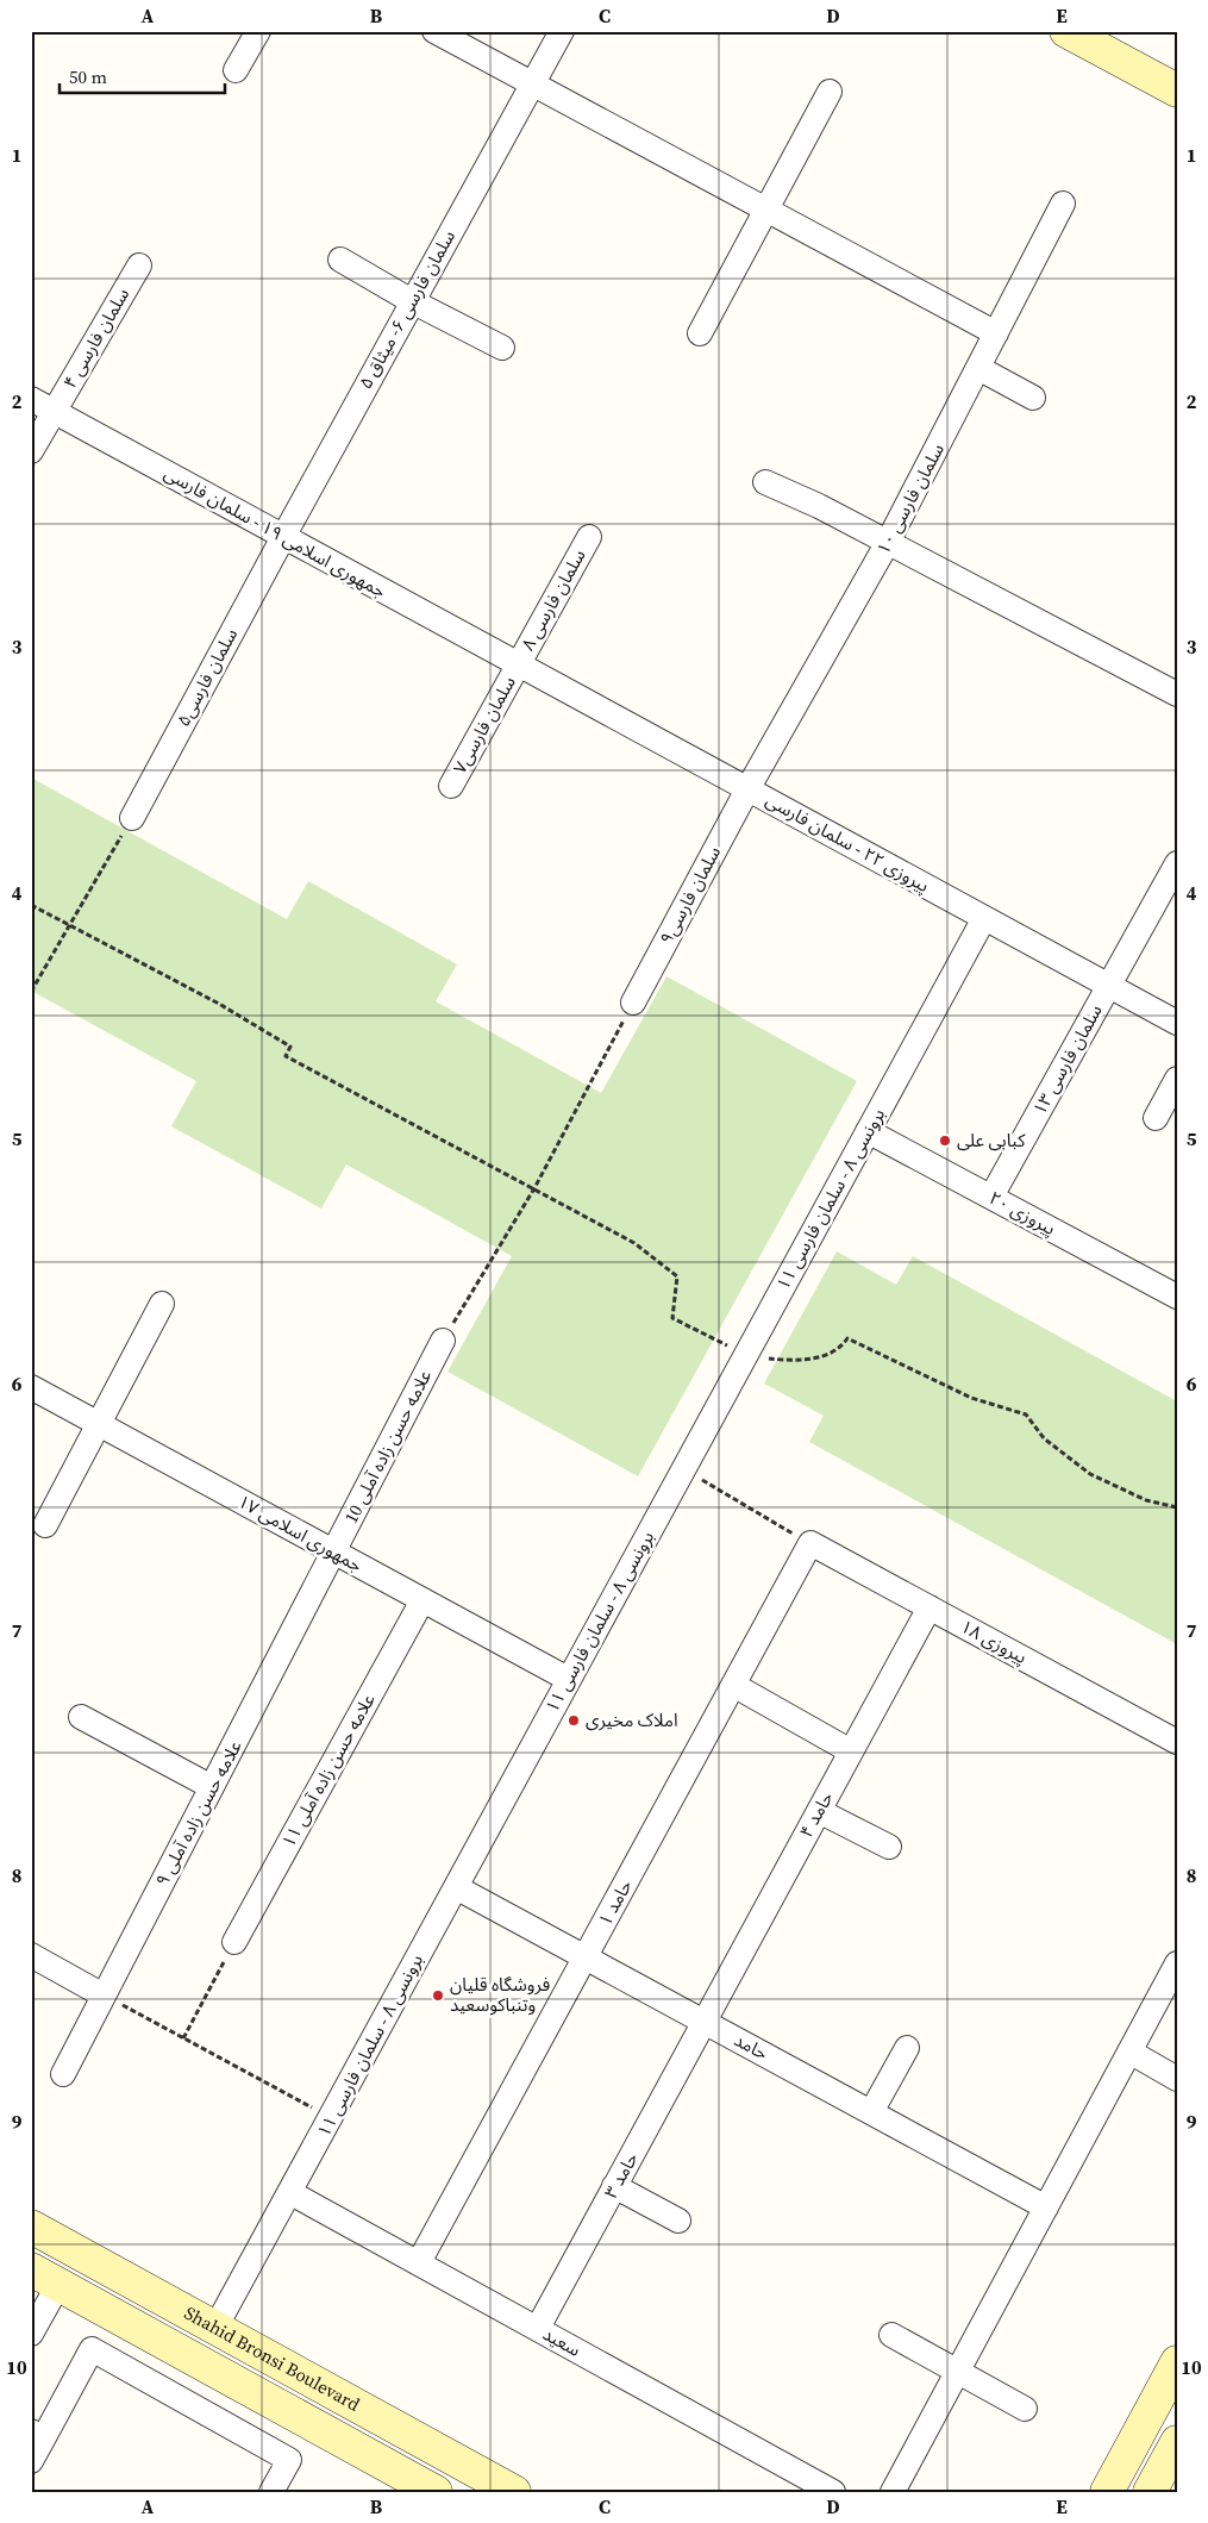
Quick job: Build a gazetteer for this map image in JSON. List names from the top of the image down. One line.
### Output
{"streets":{"street":["سلمان فارسی ۶- میثاق ۵","سلمان فارسی ۴","سلمان فارسی ۱۰","جمهوری اسلامی ۱۹ - سلمان فارسی","سلمان فارسی ۸","سلمان فارسی۵","سلمان فارسی۷","پیروزی ۲۲ - سلمان فارسی","سلمان فارسی۹","سلمان فارسی ۱۳","برونسی ۸ - سلمان فارسی ۱۱","پیروزی ۲۰","علامه حسن زاده آملی 10","جمهوری اسلامی ۱۷","پیروزی ۱۸","علامه حسن زاده آملی ۱۱","علامه حسن زاده آملی ۹","حامد ۴","حامد ۱","حامد","حامد ۳","سعید","Shahid Bronsi Boulevard"]},"crossings":[["سلمان فارسی ۶- میثاق ۵","جمهوری اسلامی ۱۹ - سلمان فارسی"],["سلمان فارسی ۶- میثاق ۵","سلمان فارسی۵"],["سلمان فارسی ۴","جمهوری اسلامی ۱۹ - سلمان فارسی"],["سلمان فارسی ۱۰","پیروزی ۲۲ - سلمان فارسی"],["سلمان فارسی ۱۰","سلمان فارسی۹"],["جمهوری اسلامی ۱۹ - سلمان فارسی","سلمان فارسی ۸"],["جمهوری اسلامی ۱۹ - سلمان فارسی","سلمان فارسی۵"],["جمهوری اسلامی ۱۹ - سلمان فارسی","سلمان فارسی۷"],["جمهوری اسلامی ۱۹ - سلمان فارسی","پیروزی ۲۲ - سلمان فارسی"],["سلمان فارسی ۸","سلمان فارسی۷"],["سلمان فارسی ۸","پیروزی ۲۲ - سلمان فارسی"],["سلمان فارسی۷","پیروزی ۲۲ - سلمان فارسی"],["پیروزی ۲۲ - سلمان فارسی","سلمان فارسی۹"],["پیروزی ۲۲ - سلمان فارسی","سلمان فارسی ۱۳"],["پیروزی ۲۲ - سلمان فارسی","برونسی ۸ - سلمان فارسی ۱۱"],["سلمان فارسی ۱۳","پیروزی ۲۰"],["برونسی ۸ - سلمان فارسی ۱۱","پیروزی ۲۰"],["برونسی ۸ - سلمان فارسی ۱۱","جمهوری اسلامی ۱۷"],["برونسی ۸ - سلمان فارسی ۱۱","حامد"],["برونسی ۸ - سلمان فارسی ۱۱","سعید"],["برونسی ۸ - سلمان فارسی ۱۱","Shahid Bronsi Boulevard"],["علامه حسن زاده آملی 10","جمهوری اسلامی ۱۷"],["علامه حسن زاده آملی 10","علامه حسن زاده آملی ۹"],["جمهوری اسلامی ۱۷","علامه حسن زاده آملی ۱۱"],["جمهوری اسلامی ۱۷","علامه حسن زاده آملی ۹"],["پیروزی ۱۸","حامد ۴"],["پیروزی ۱۸","حامد ۱"],["حامد ۴","حامد"],["حامد ۴","حامد ۳"],["حامد ۱","حامد"],["حامد ۱","سعید"],["حامد","حامد ۳"],["حامد ۳","سعید"]],"places":["کبابی علی","املاک مخیری","فروشگاه قلیان وتنباکوسعید"],"scale_bar":"50 m","grid":{"columns":["A","B","C","D","E"],"rows":["1","2","3","4","5","6","7","8","9","10"]}}
